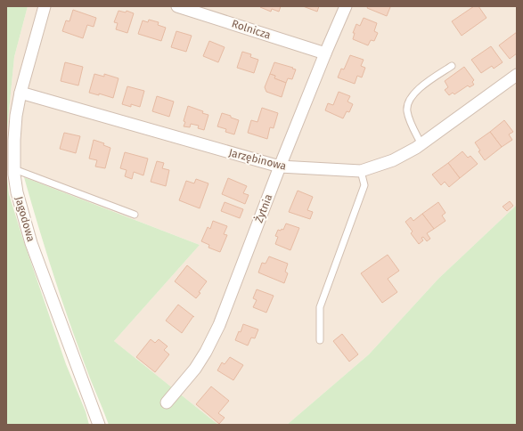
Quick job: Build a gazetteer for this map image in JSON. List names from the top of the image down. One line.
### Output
{"streets":{"street":["Rolnicza","Jarzębinowa","Żytnia","Jagodowa"]},"crossings":[["Rolnicza","Żytnia"],["Jarzębinowa","Żytnia"],["Jarzębinowa","Jagodowa"]]}
